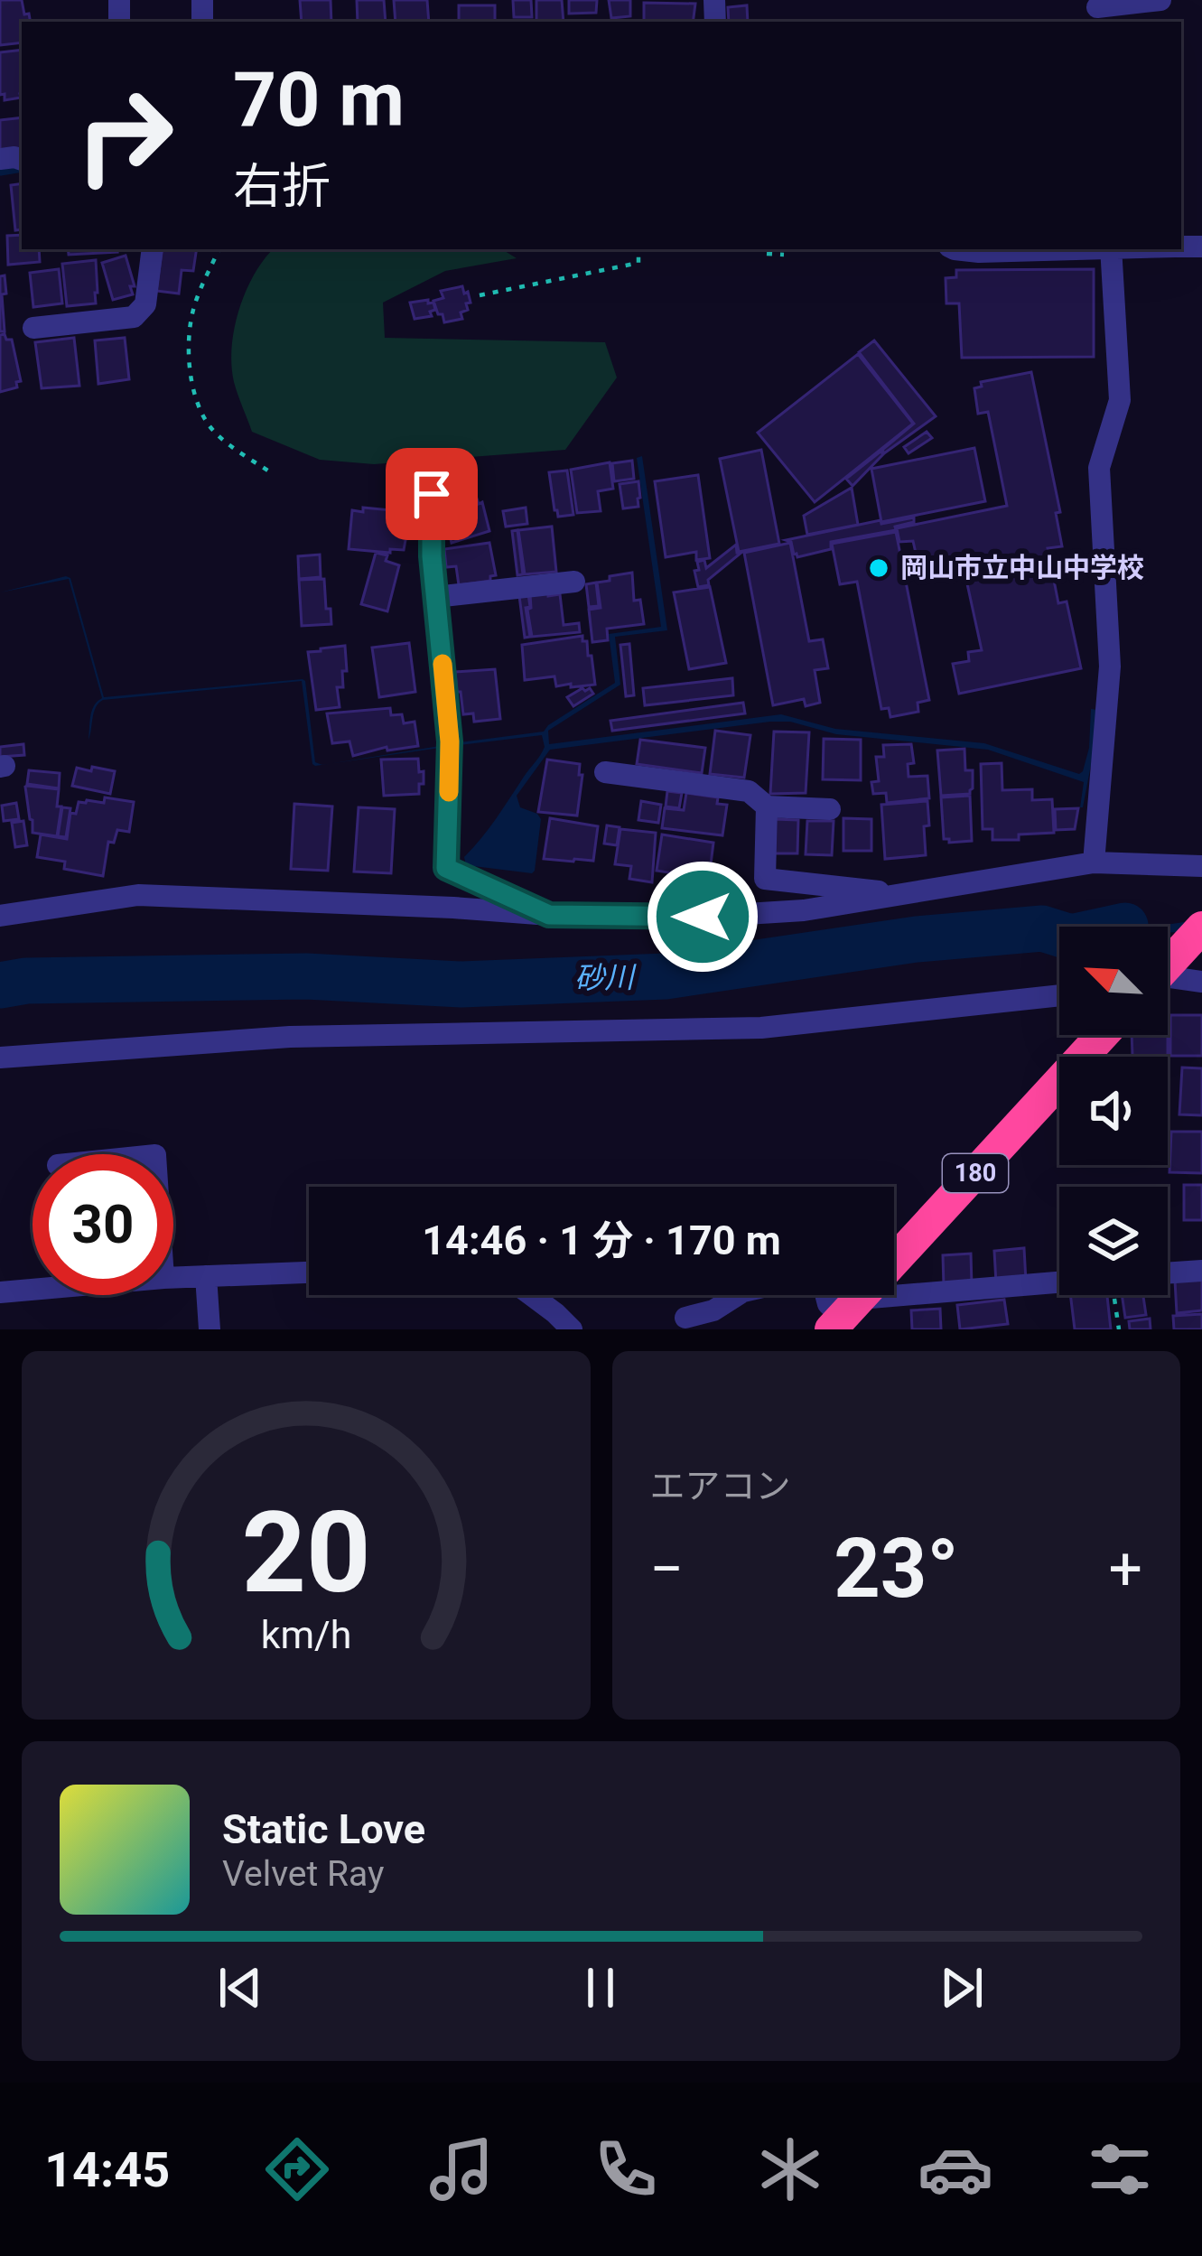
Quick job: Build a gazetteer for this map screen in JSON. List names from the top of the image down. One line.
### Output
{"streets":{"highway":["180"]},"water":["砂川"],"places":["岡山市立中山中学校"],"north":"top left","page":{"turn":["70 m","右折"],"limit":"30","trip":"14:46 · 1 分 · 170 m","tile":"エアコン","heat":["−","23°","+"],"song":["Static Love","Velvet Ray"],"tabs":"14:45","gauge":["20","km/h"]}}
